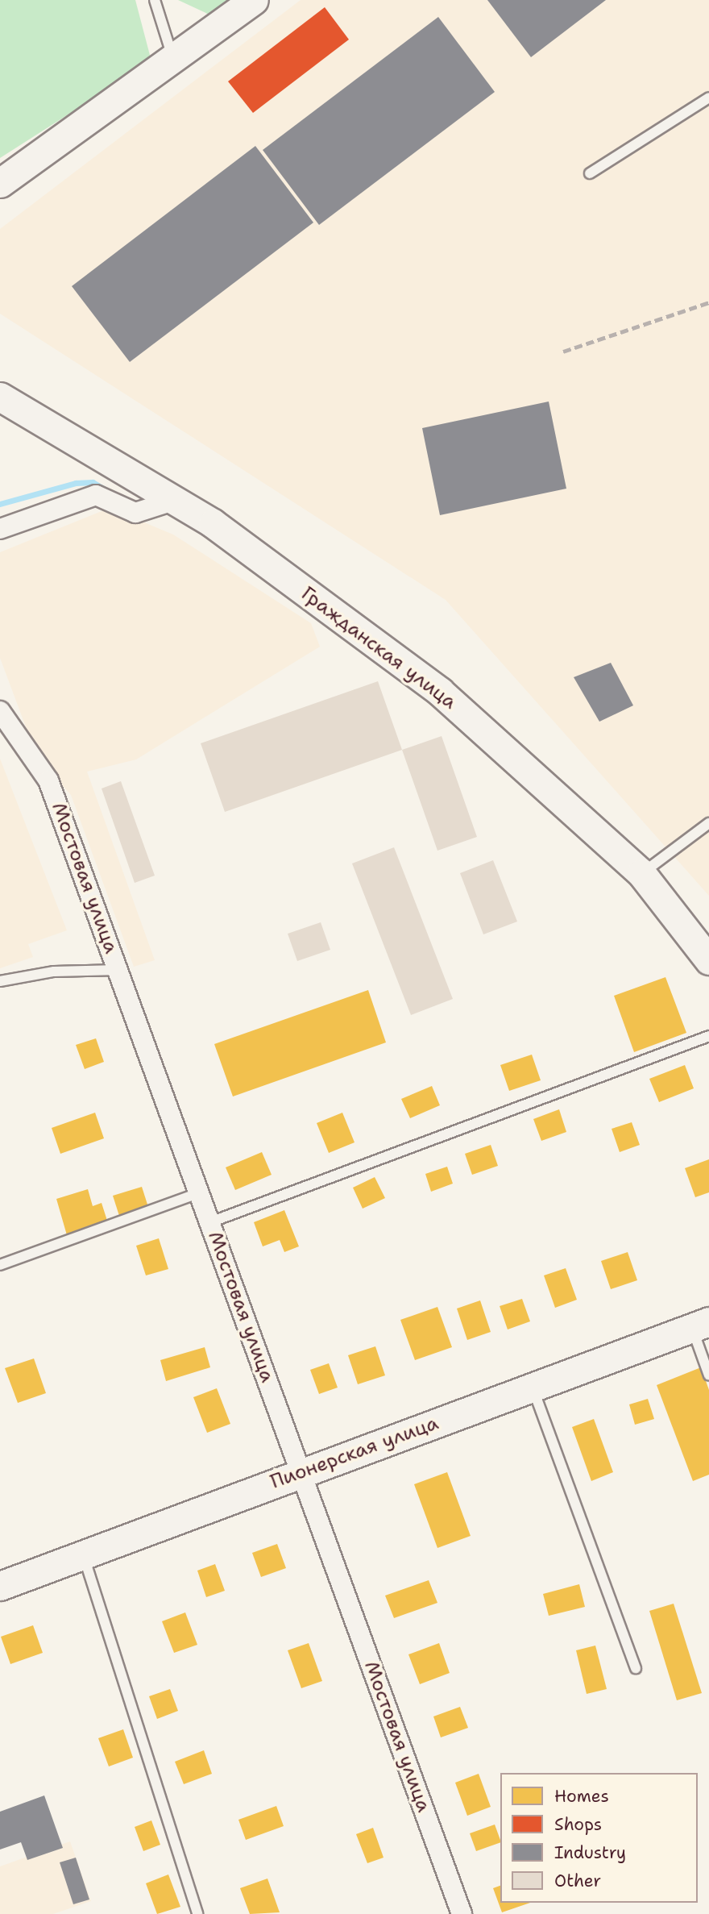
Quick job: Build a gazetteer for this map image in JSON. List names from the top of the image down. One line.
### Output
{"streets":{"street":["Гражданская улица","Мостовая улица","Пионерская улица"]},"crossings":[["Мостовая улица","Пионерская улица"]],"legend":["Homes","Shops","Industry","Other"]}
